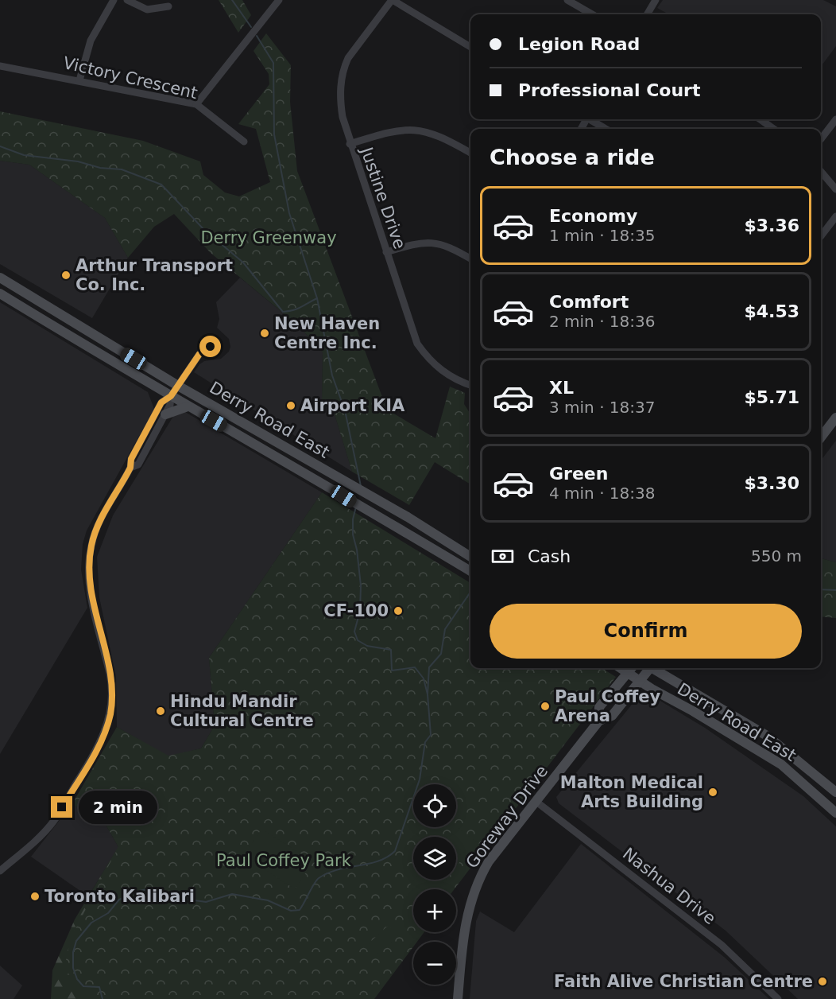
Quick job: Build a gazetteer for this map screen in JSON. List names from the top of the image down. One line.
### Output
{"streets":{"main road":["Derry Road East","Goreway Drive"],"street":["Victory Crescent","Justine Drive","Nashua Drive"]},"crossings":[["Derry Road East","Goreway Drive"],["Goreway Drive","Nashua Drive"]],"parks":["Derry Greenway","Paul Coffey Park"],"places":["Arthur Transport Co. Inc.","New Haven Centre Inc.","Airport KIA","CF-100","Paul Coffey Arena","Hindu Mandir Cultural Centre","Malton Medical Arts Building","Toronto Kalibari","Faith Alive Christian Centre"],"page":{"banner":["Legion Road","Professional Court"],"heading":"Choose a ride","list":[{"name":"Economy","note":"1 min · 18:35","value":"$3.36"},{"name":"Comfort","note":"2 min · 18:36","value":"$4.53"},{"name":"XL","note":"3 min · 18:37","value":"$5.71"},{"name":"Green","note":"4 min · 18:38","value":"$3.30"}],"pay":["Cash","550 m"],"buttons":"Confirm","map_buttons":["+","−"],"bubble":"2 min"}}
